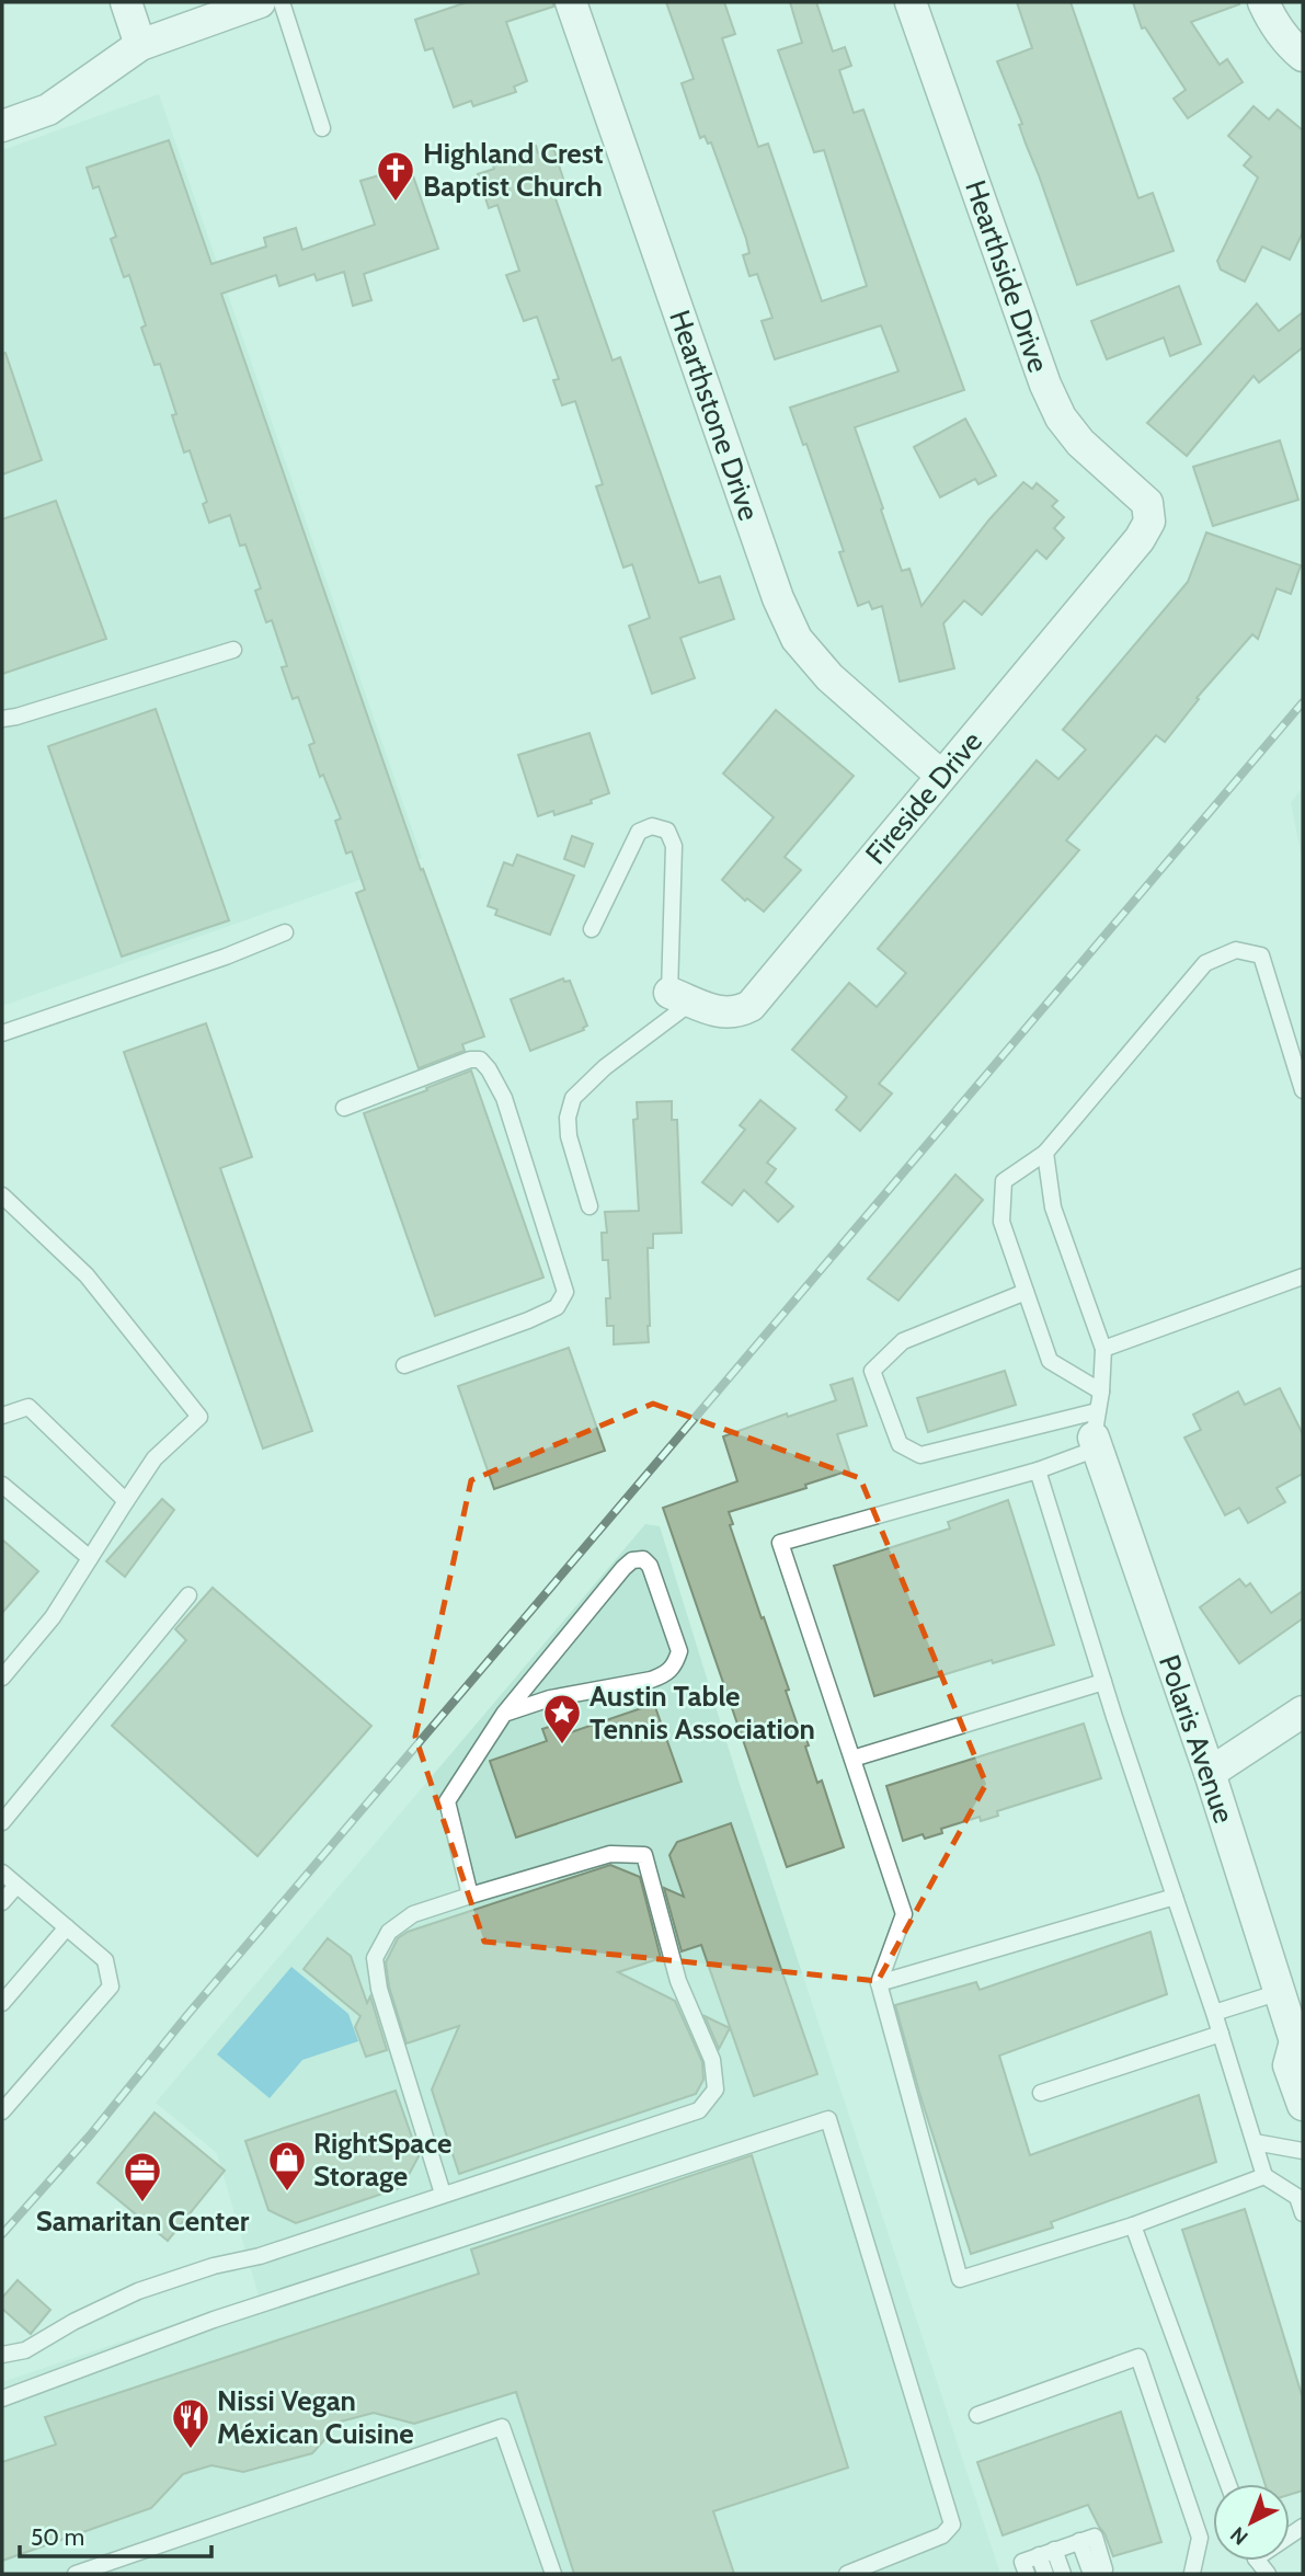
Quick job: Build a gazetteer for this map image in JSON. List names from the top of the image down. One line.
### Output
{"streets":{"street":["Hearthside Drive","Hearthstone Drive","Fireside Drive","Polaris Avenue"]},"crossings":[["Hearthside Drive","Fireside Drive"],["Hearthstone Drive","Fireside Drive"]],"places":{"church":["Highland Crest Baptist Church"],"place":["Austin Table Tennis Association"],"shop":["RightSpace Storage"],"office":["Samaritan Center"],"restaurant":["Nissi Vegan Méxican Cuisine"]},"scale_bar":"50 m","north":"bottom left"}
